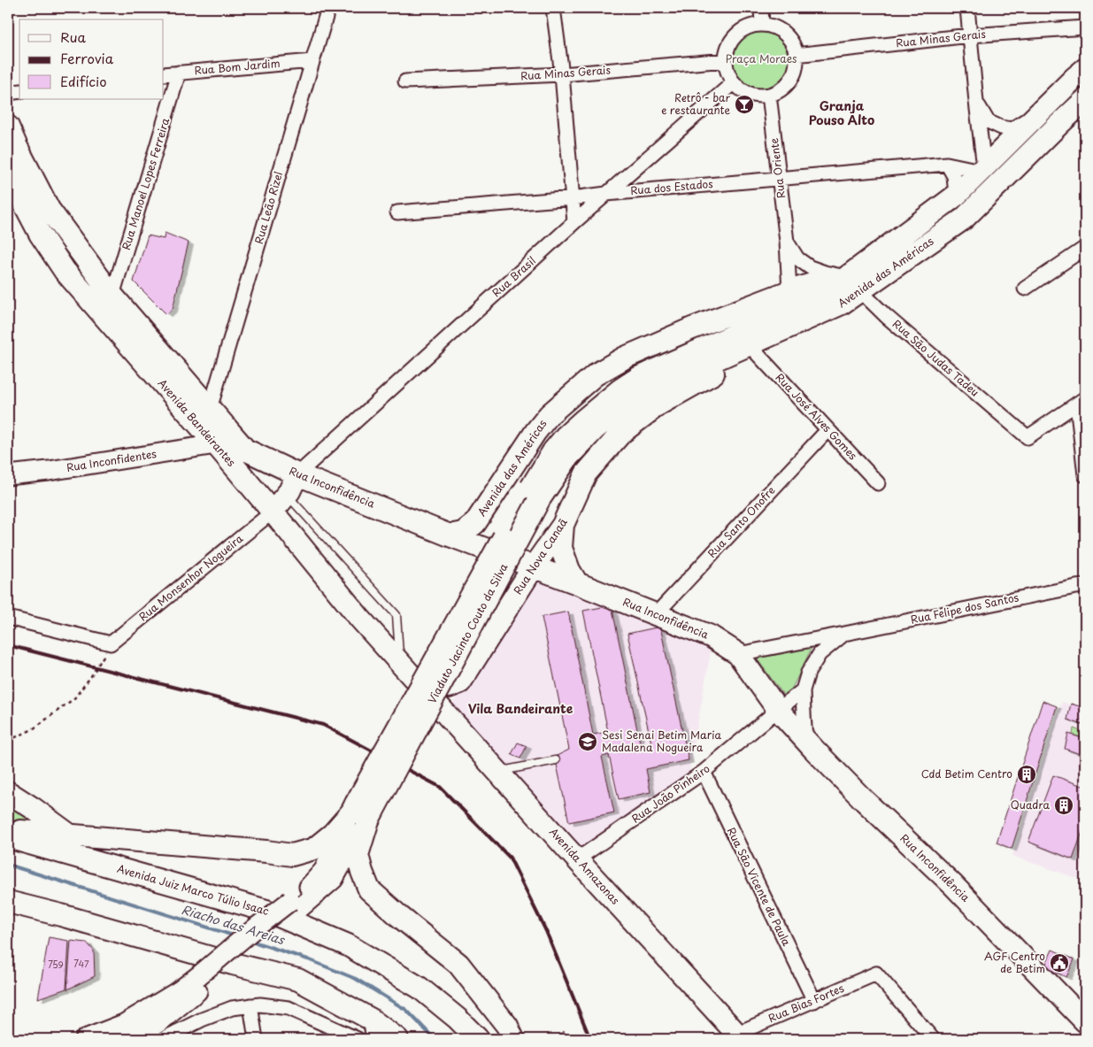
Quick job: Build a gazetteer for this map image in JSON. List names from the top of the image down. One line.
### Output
{"streets":{"main road":["Avenida das Américas","Avenida Bandeirantes","Rua Inconfidentes","Rua Inconfidência","Rua Nova Canaã","Viaduto Jacinto Couto da Silva","Avenida Amazonas","Avenida Juiz Marco Túlio Isaac"],"street":["Rua Minas Gerais","Rua Bom Jardim","Rua Oriente","Rua Manoel Lopes Ferreira","Rua dos Estados","Rua Leão Rizel","Rua Brasil","Rua São Judas Tadeu","Rua José Alves Gomes","Rua Santo Onofre","Rua Monsenhor Nogueira","Rua Felipe dos Santos","Rua João Pinheiro","Rua São Vicente de Paula","Rua Bias Fortes"]},"crossings":[["Rua Minas Gerais","Rua Oriente"],["Rua Minas Gerais","Rua Brasil"],["Rua Bom Jardim","Rua Manoel Lopes Ferreira"],["Rua Bom Jardim","Rua Leão Rizel"],["Rua Oriente","Rua dos Estados"],["Rua Oriente","Avenida das Américas"],["Rua Oriente","Rua Brasil"],["Rua Oriente","Rua São Judas Tadeu"],["Rua Manoel Lopes Ferreira","Avenida Bandeirantes"],["Rua dos Estados","Avenida das Américas"],["Rua dos Estados","Rua Brasil"],["Rua Leão Rizel","Avenida Bandeirantes"],["Avenida das Américas","Rua São Judas Tadeu"],["Avenida das Américas","Rua Inconfidência"],["Avenida das Américas","Rua Nova Canaã"],["Avenida das Américas","Viaduto Jacinto Couto da Silva"],["Rua Brasil","Rua Inconfidência"],["Rua José Alves Gomes","Rua Santo Onofre"],["Rua José Alves Gomes","Rua Nova Canaã"],["Avenida Bandeirantes","Rua Inconfidentes"],["Avenida Bandeirantes","Rua Inconfidência"],["Avenida Bandeirantes","Rua Nova Canaã"],["Avenida Bandeirantes","Rua Monsenhor Nogueira"],["Avenida Bandeirantes","Avenida Amazonas"],["Rua Inconfidência","Rua Santo Onofre"],["Rua Inconfidência","Rua Nova Canaã"],["Rua Inconfidência","Rua Felipe dos Santos"],["Rua Inconfidência","Rua João Pinheiro"],["Rua Felipe dos Santos","Rua João Pinheiro"],["Rua João Pinheiro","Avenida Amazonas"],["Rua João Pinheiro","Rua São Vicente de Paula"],["Avenida Amazonas","Rua Bias Fortes"],["Rua São Vicente de Paula","Rua Bias Fortes"]],"districts":["Granja Pouso Alto","Vila Bandeirante"],"water":["Riacho das Areias"],"parks":["Praça Moraes"],"places":{"bar":["Retrô - bar e restaurante"],"school or university":["Sesi Senai Betim Maria Madalena Nogueira"],"building":["Cdd Betim Centro","Quadra"],"public building":["AGF Centro de Betim"]},"house_numbers":["747","759"],"legend":["Rua","Ferrovia","Edifício"]}
